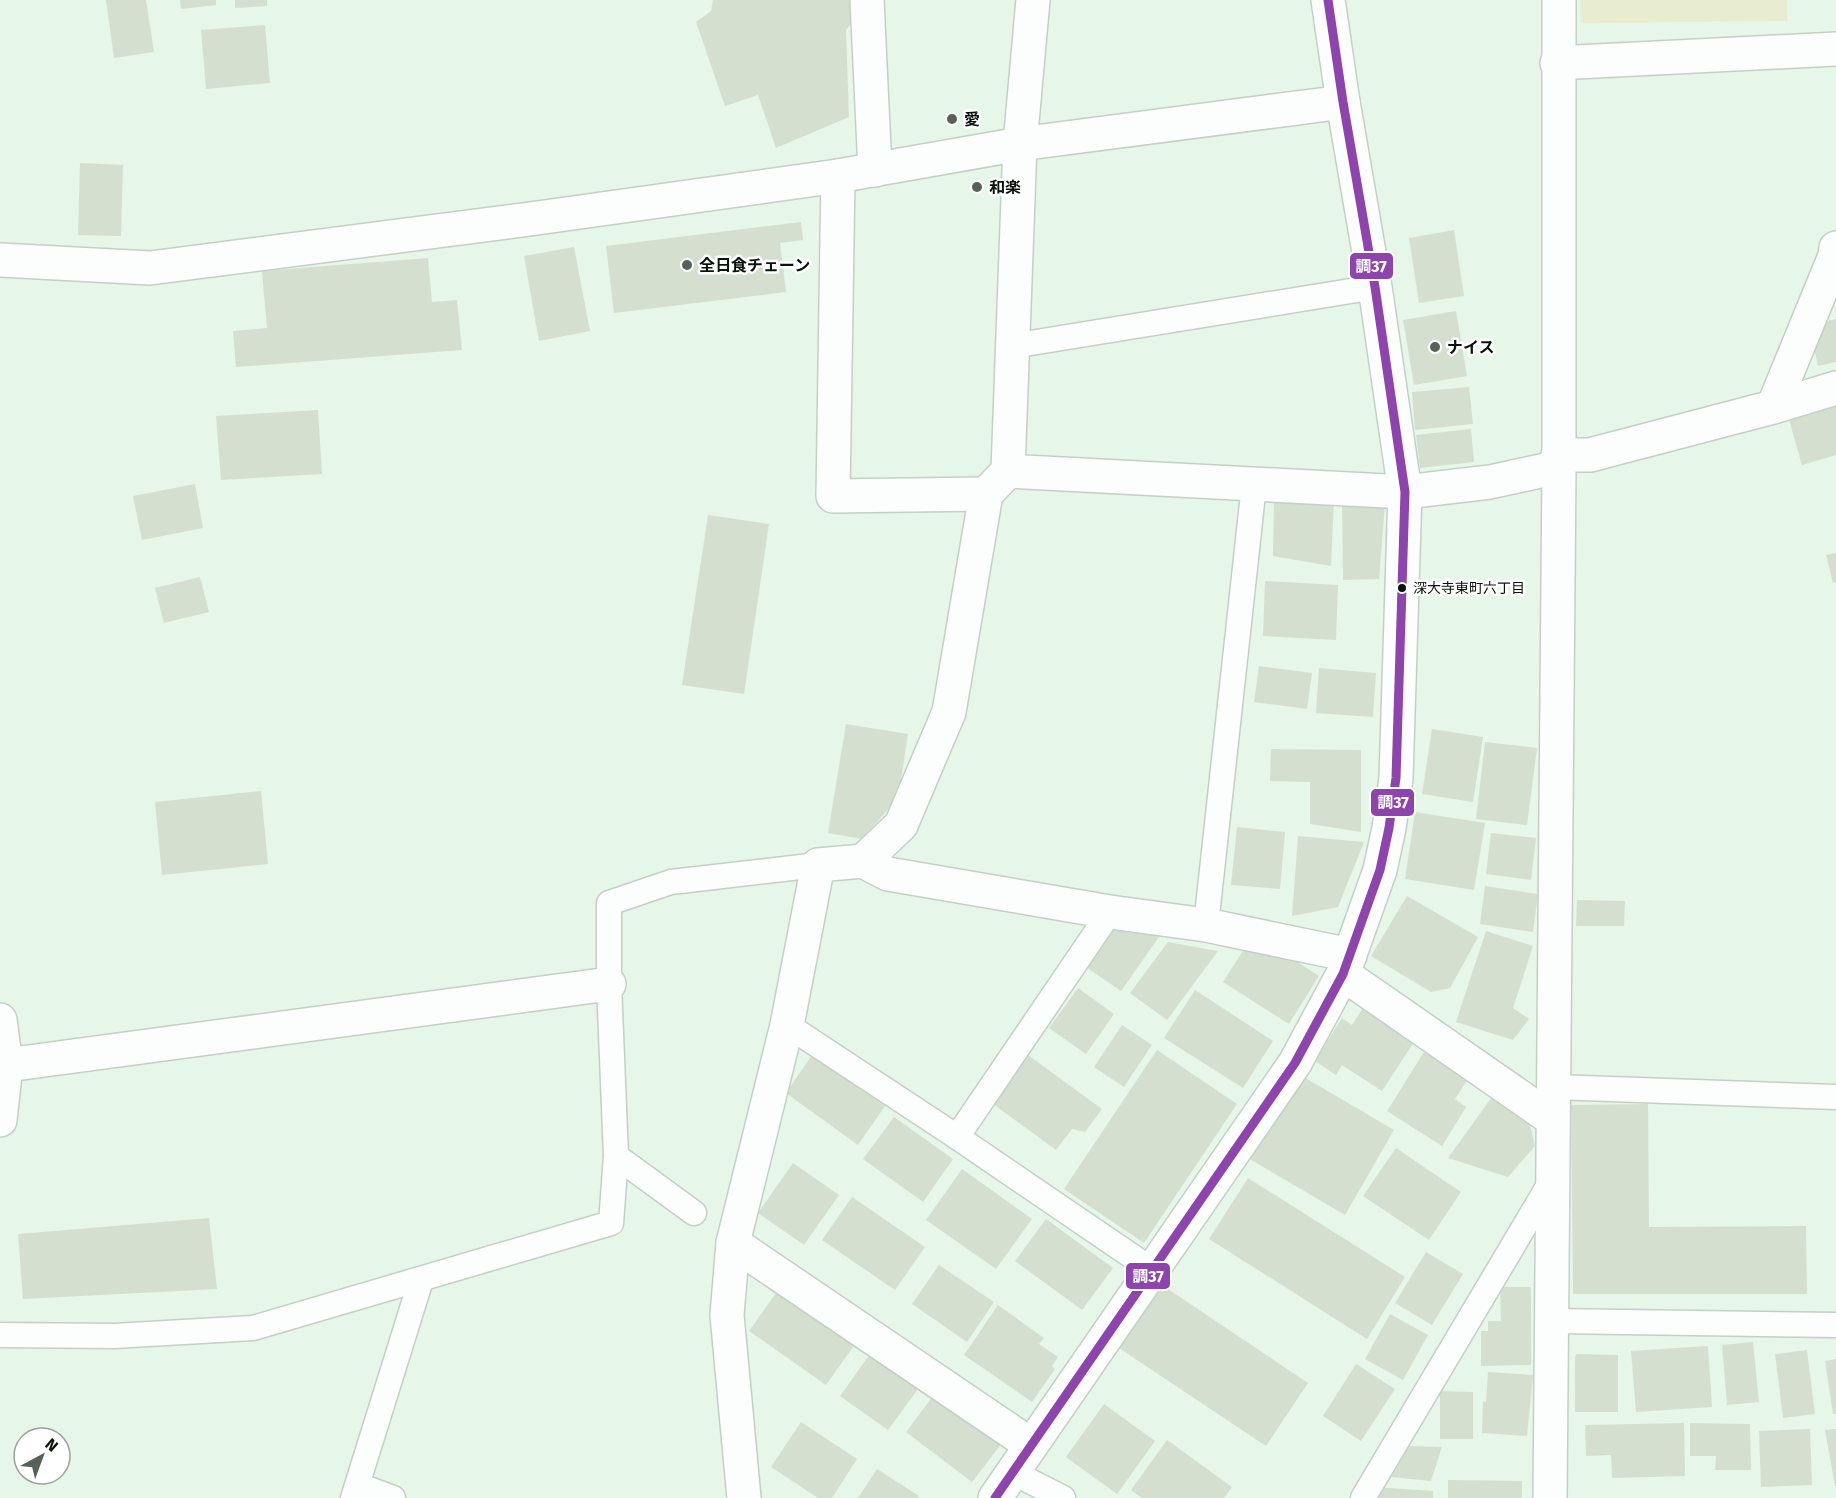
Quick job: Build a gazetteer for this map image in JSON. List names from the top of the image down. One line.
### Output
{"places":["愛","和楽","全日食チェーン","ナイス","深大寺東町六丁目"],"lines":["transit line 調37"],"north":"top right"}
